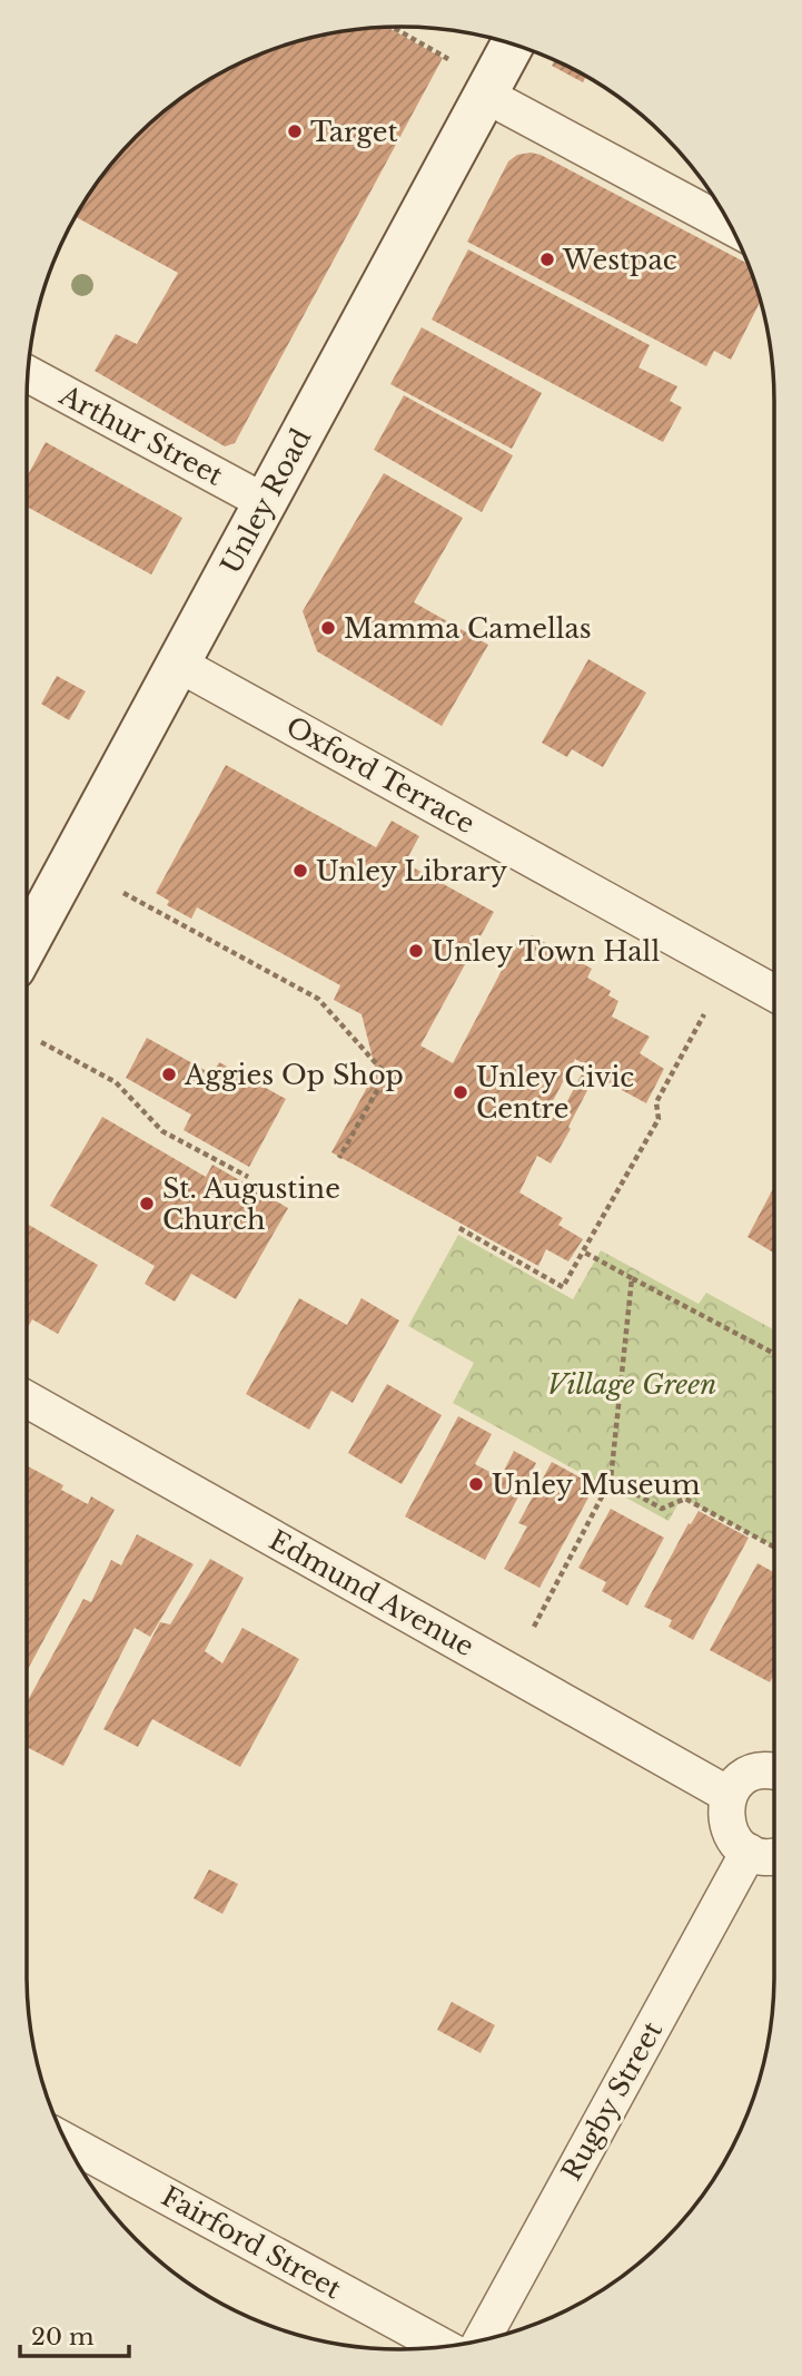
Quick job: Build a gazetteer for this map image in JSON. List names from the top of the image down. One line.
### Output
{"streets":{"main road":["Unley Road"],"street":["Arthur Street","Oxford Terrace","Edmund Avenue","Rugby Street","Fairford Street"]},"crossings":[["Arthur Street","Unley Road"],["Unley Road","Oxford Terrace"]],"parks":["Village Green"],"places":["Target","Westpac","Mamma Camellas","Unley Library","Unley Town Hall","Aggies Op Shop","Unley Civic Centre","St. Augustine Church","Unley Museum"],"scale_bar":"20 m"}
